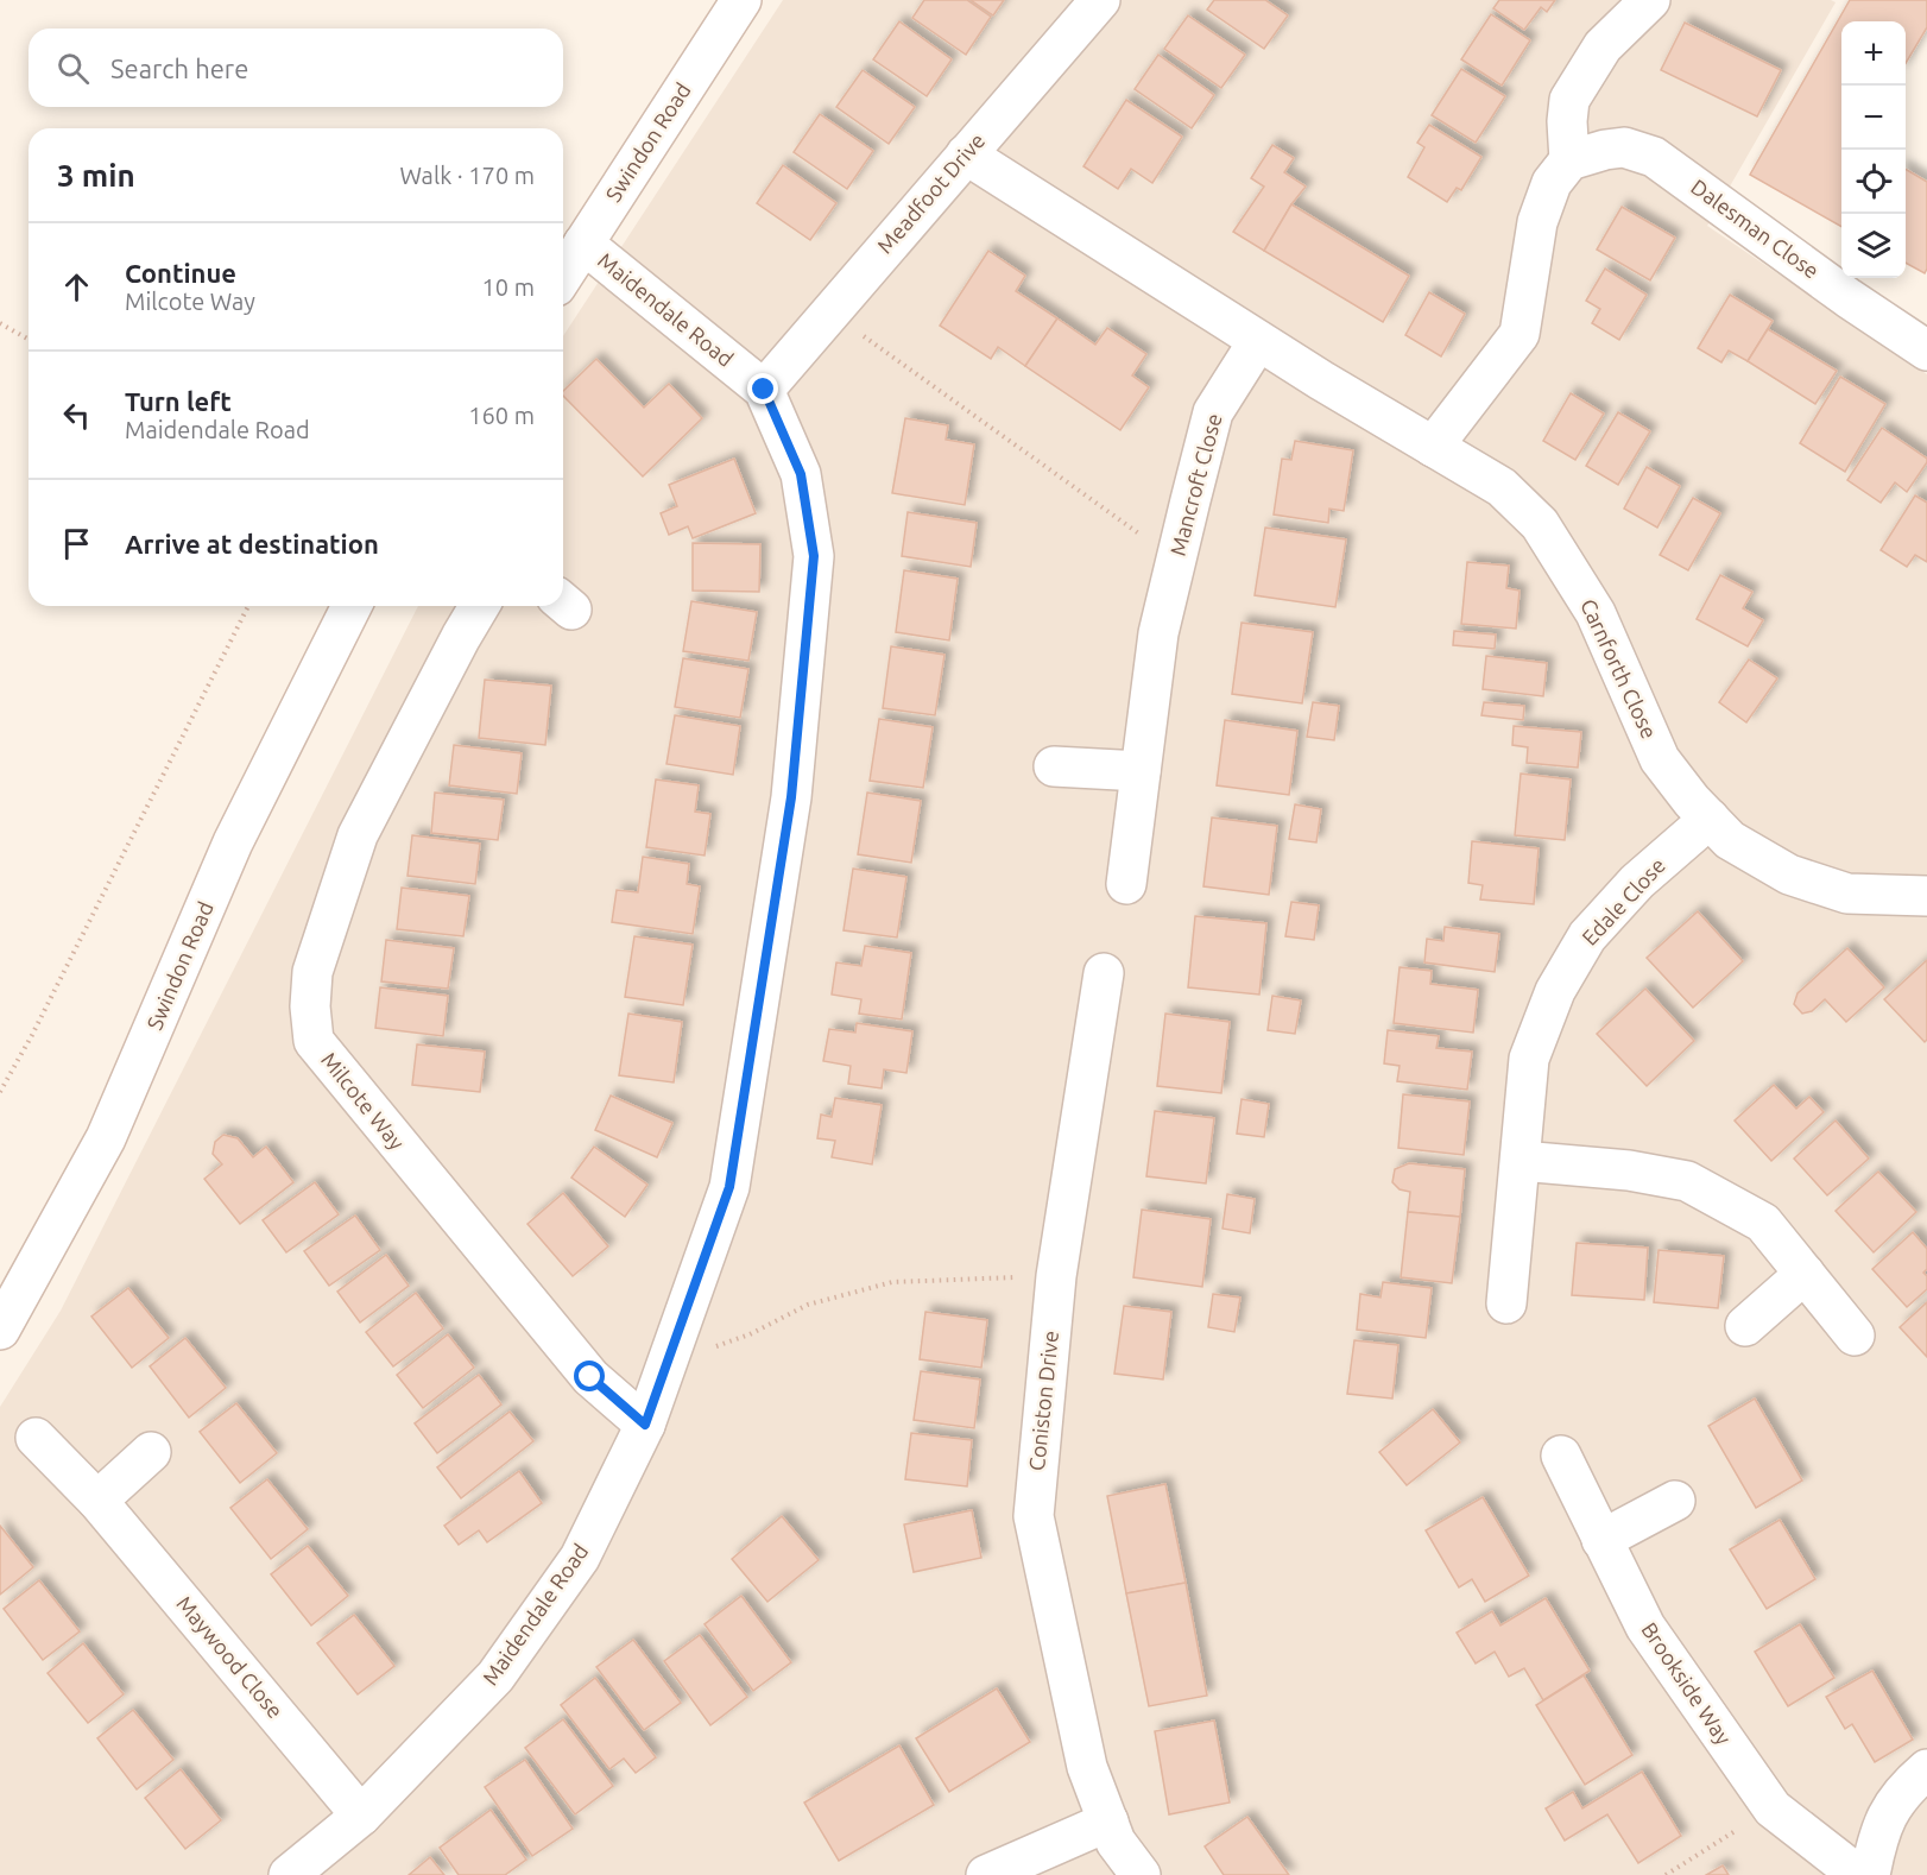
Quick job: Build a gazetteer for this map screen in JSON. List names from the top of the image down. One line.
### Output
{"streets":{"street":["Swindon Road","Meadfoot Drive","Dalesman Close","Maidendale Road","Mancroft Close","Carnforth Close","Edale Close","Milcote Way","Coniston Drive","Maywood Close","Brookside Way"]},"crossings":[["Swindon Road","Maidendale Road"],["Meadfoot Drive","Maidendale Road"],["Maidendale Road","Milcote Way"],["Maidendale Road","Maywood Close"],["Mancroft Close","Carnforth Close"],["Carnforth Close","Edale Close"]],"page":{"map_buttons":["+","−"],"search":"Search here","heading":["3 min","Walk · 170 m"],"list":[["Continue","Milcote Way","10 m"],["Turn left","Maidendale Road","160 m"],"Arrive at destination"]}}
